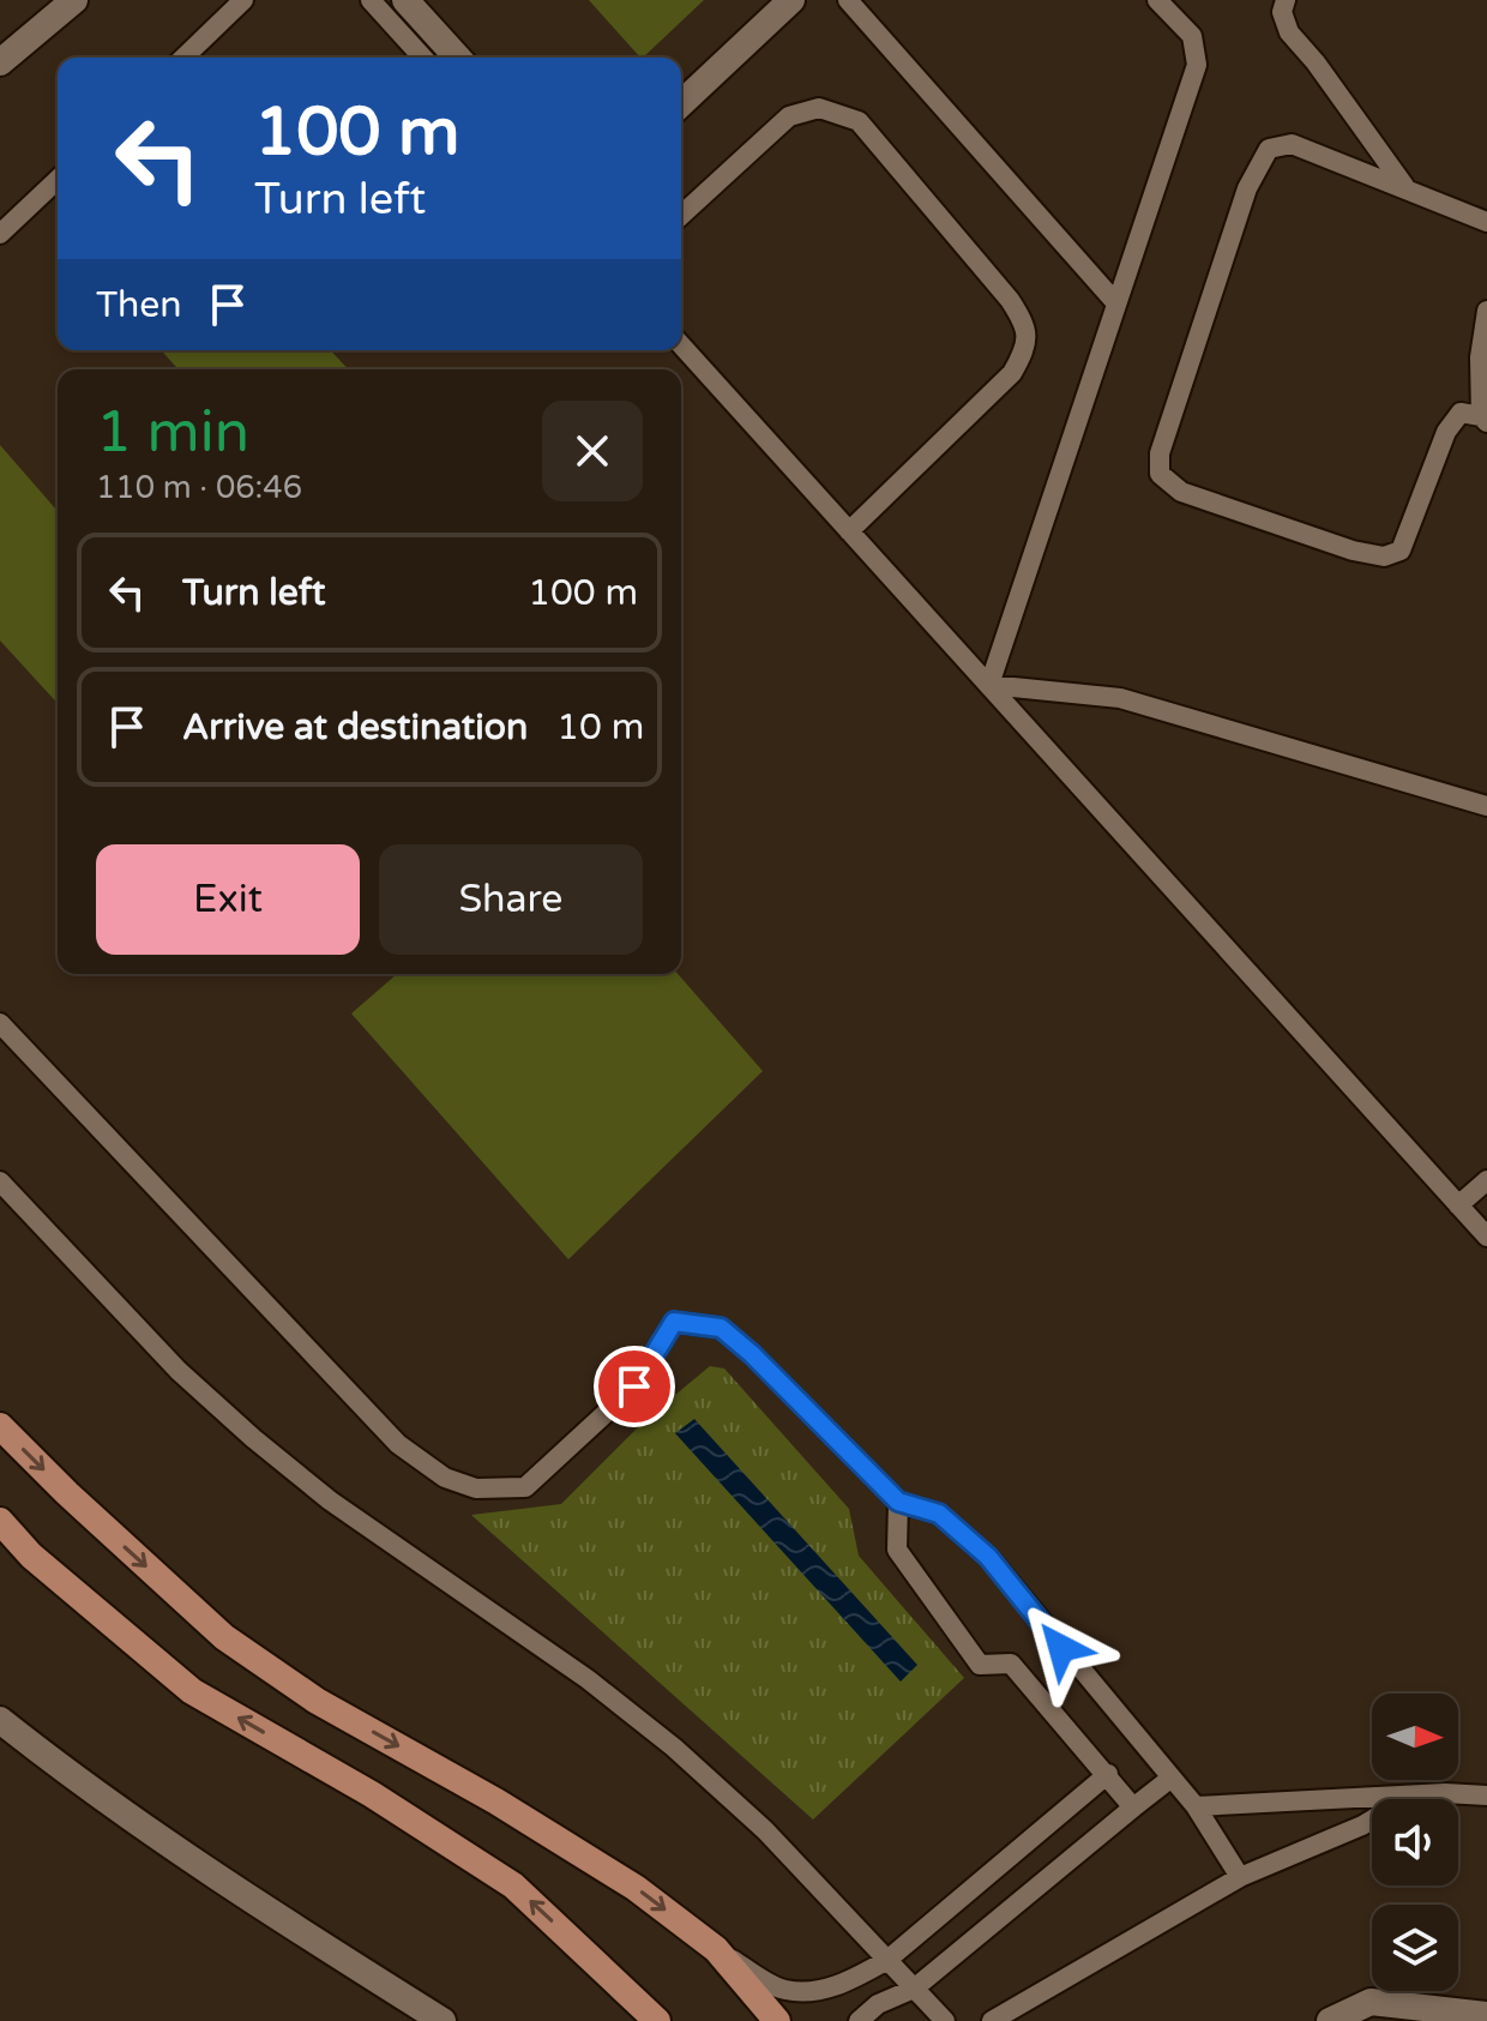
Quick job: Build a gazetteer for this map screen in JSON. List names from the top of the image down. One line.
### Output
{"north":"right","page":{"turn":["100 m","Turn left"],"then":"Then","heading":["1 min","110 m · 06:46"],"list":[{"name":"Turn left","value":"100 m"},{"name":"Arrive at destination","value":"10 m"}],"buttons":["Exit","Share"]}}
